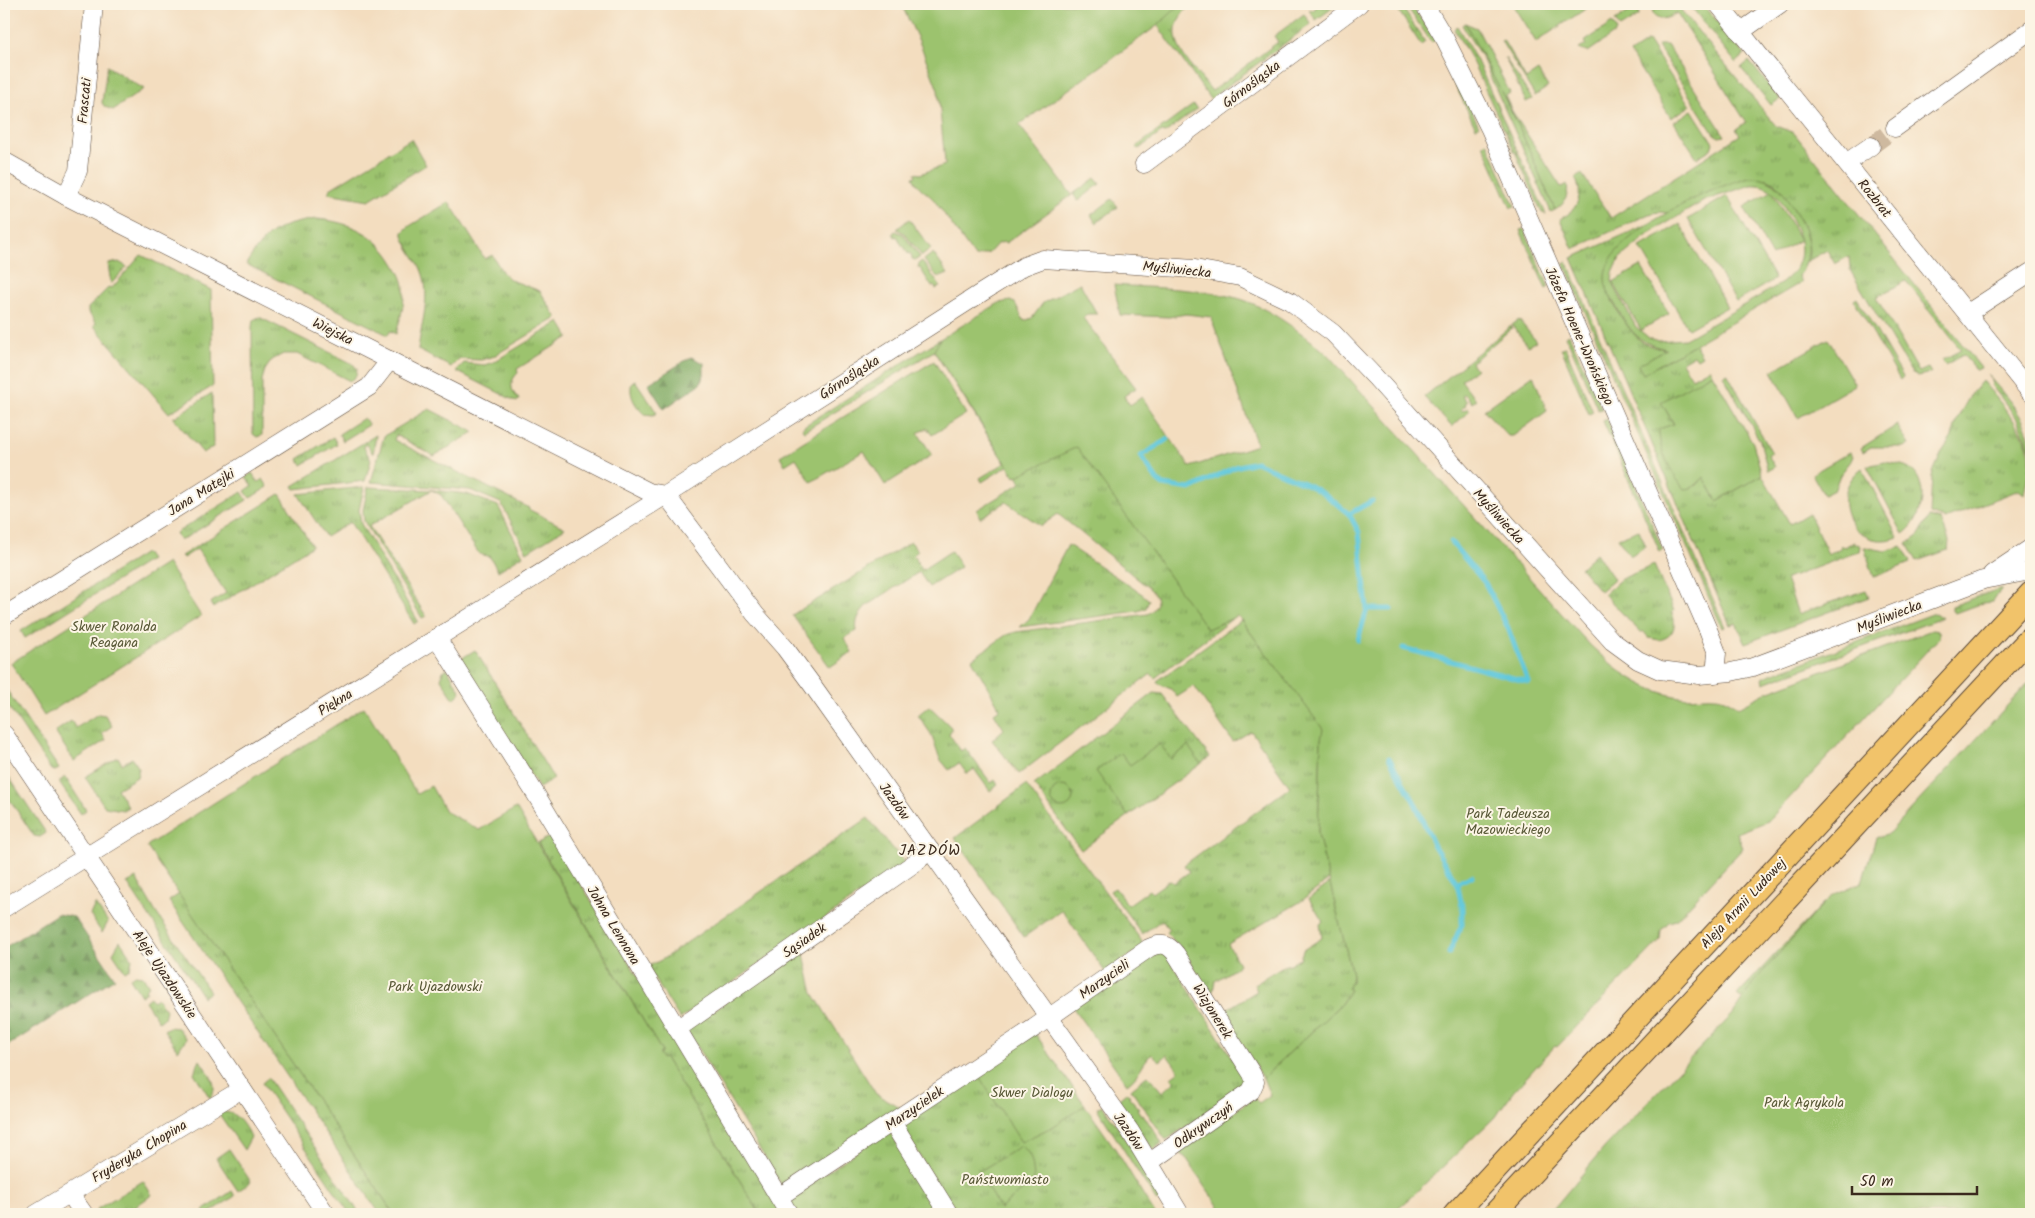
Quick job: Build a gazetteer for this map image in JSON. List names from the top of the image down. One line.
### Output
{"streets":{"main road":["Aleja Armii Ludowej"],"street":["Górnośląska","Frascati","Rozbrat","Myśliwiecka","Wiejska","Józefa Hoene-Wrońskiego","Jana Matejki","Piękna","Jazdów","Johna Lennona","Sąsiadek","Aleje Ujazdowskie","Marzycieli","Wizjonerek","Marzycielek","Odkrywczyń","Fryderyka Chopina"]},"crossings":[["Górnośląska","Myśliwiecka"],["Górnośląska","Wiejska"],["Górnośląska","Piękna"],["Górnośląska","Jazdów"],["Frascati","Wiejska"],["Myśliwiecka","Józefa Hoene-Wrońskiego"],["Wiejska","Jana Matejki"],["Wiejska","Piękna"],["Wiejska","Jazdów"],["Piękna","Jazdów"],["Piękna","Johna Lennona"],["Piękna","Aleje Ujazdowskie"],["Jazdów","Sąsiadek"],["Jazdów","Marzycieli"],["Jazdów","Marzycielek"],["Jazdów","Odkrywczyń"],["Johna Lennona","Sąsiadek"],["Johna Lennona","Marzycielek"],["Aleje Ujazdowskie","Fryderyka Chopina"],["Marzycieli","Wizjonerek"],["Marzycieli","Marzycielek"],["Wizjonerek","Odkrywczyń"]],"districts":["JAZDÓW"],"parks":["Skwer Ronalda Reagana","Park Tadeusza Mazowieckiego","Park Ujazdowski","Skwer Dialogu","Park Agrykola","Państwomiasto"],"scale_bar":"50 m"}
